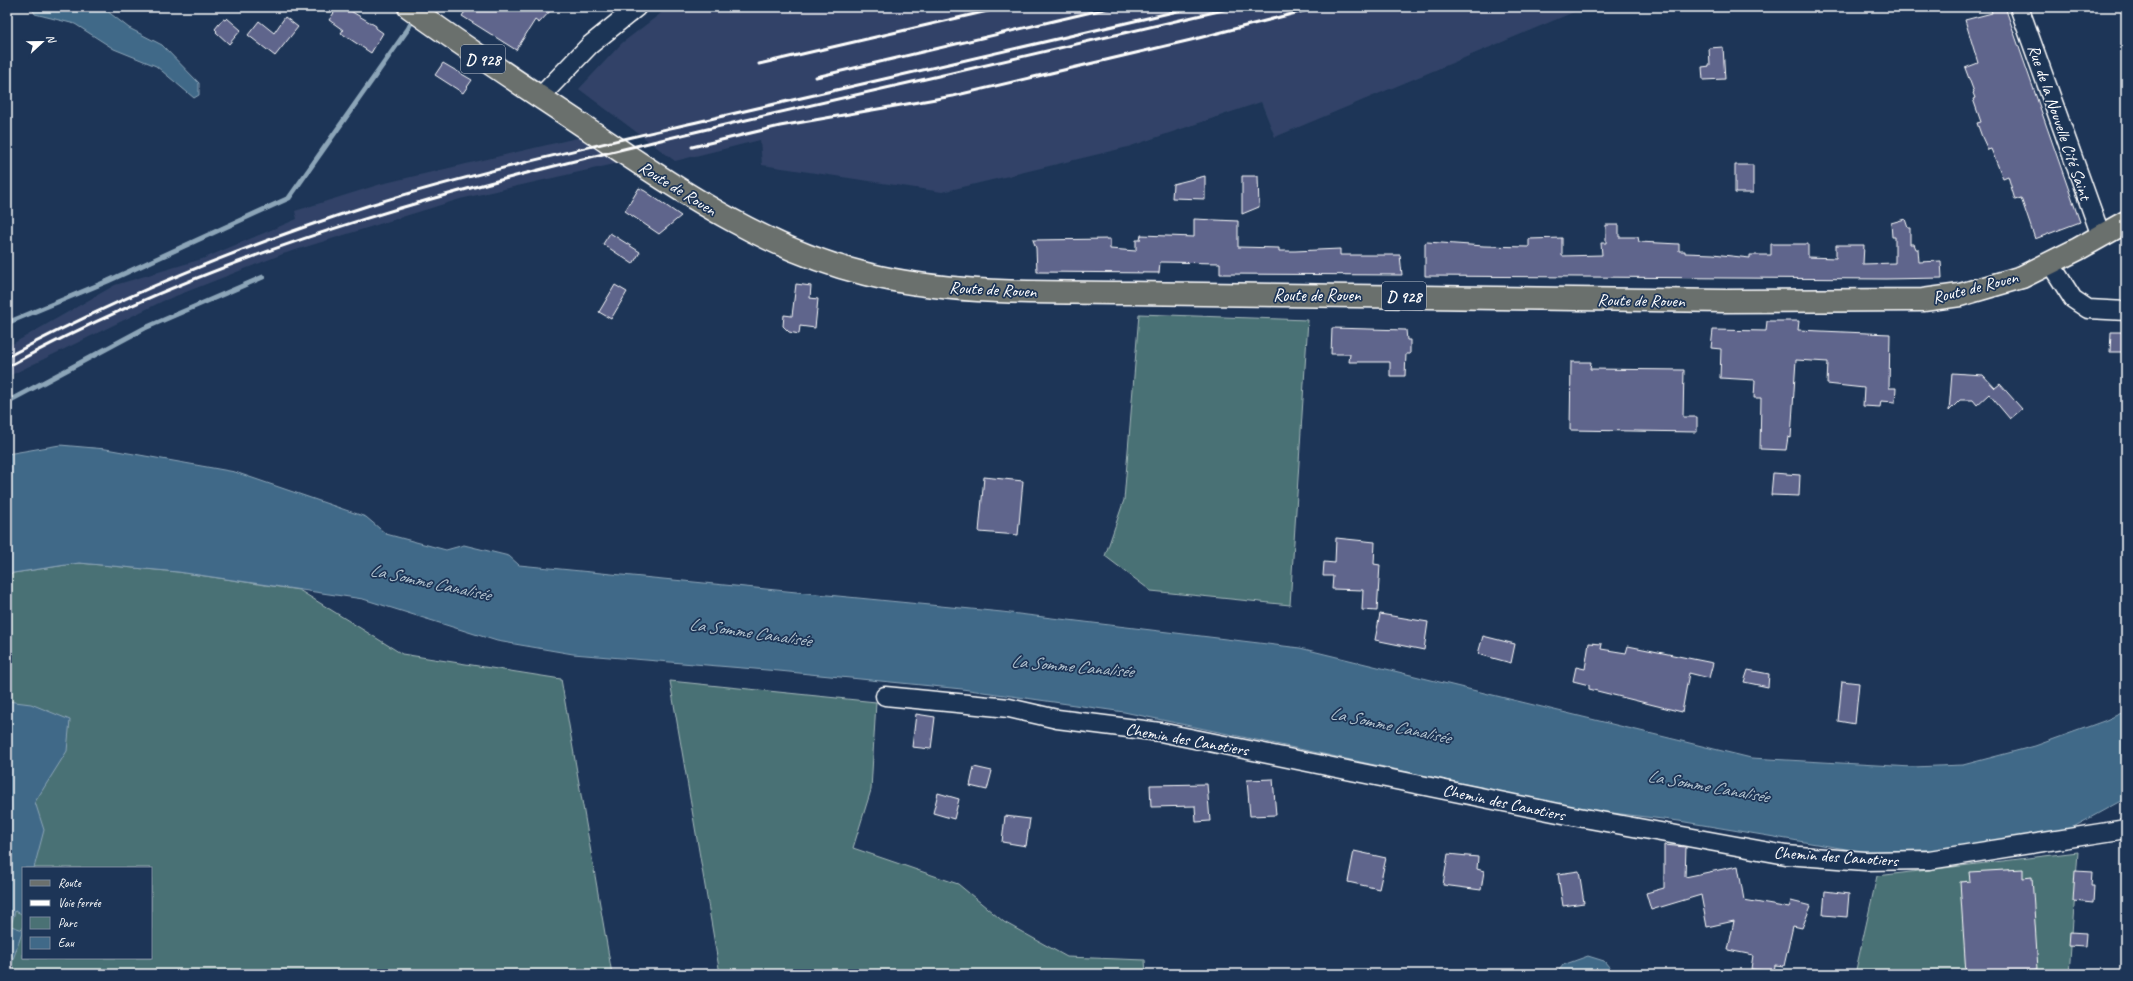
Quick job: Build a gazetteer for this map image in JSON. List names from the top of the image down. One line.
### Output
{"streets":{"main road":["D 928","Route de Rouen"],"street":["Rue de la Nouvelle Cité Saint","Chemin des Canotiers"]},"crossings":[["Rue de la Nouvelle Cité Saint","Route de Rouen"]],"water":["La Somme Canalisée"],"legend":["Route","Voie ferrée","Parc","Eau"],"north":"right"}
